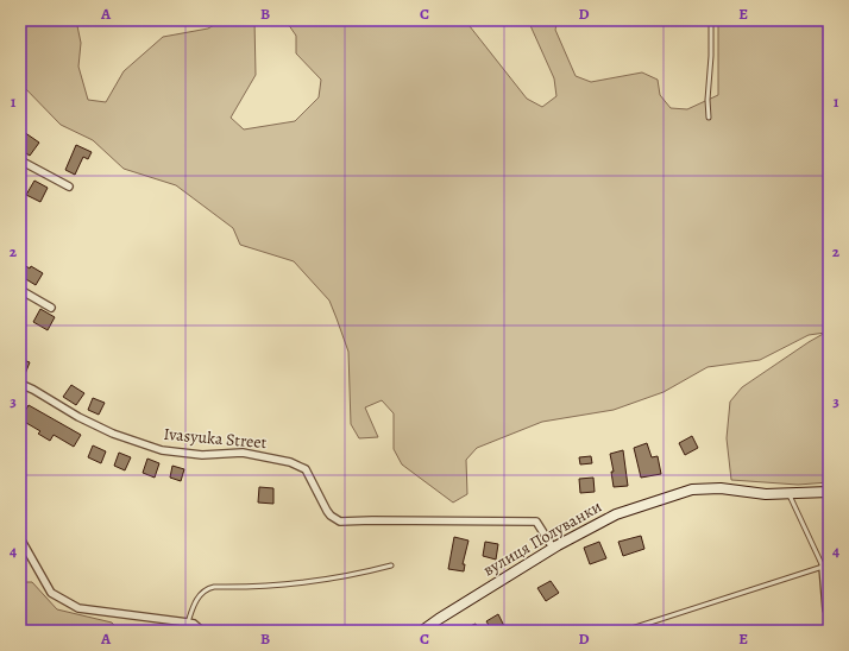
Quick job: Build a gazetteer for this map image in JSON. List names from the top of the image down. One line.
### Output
{"streets":{"street":["Ivasyuka Street","вулиця Полуванки"]},"crossings":[["Ivasyuka Street","вулиця Полуванки"]],"grid":{"columns":["A","B","C","D","E"],"rows":["1","2","3","4"]}}
